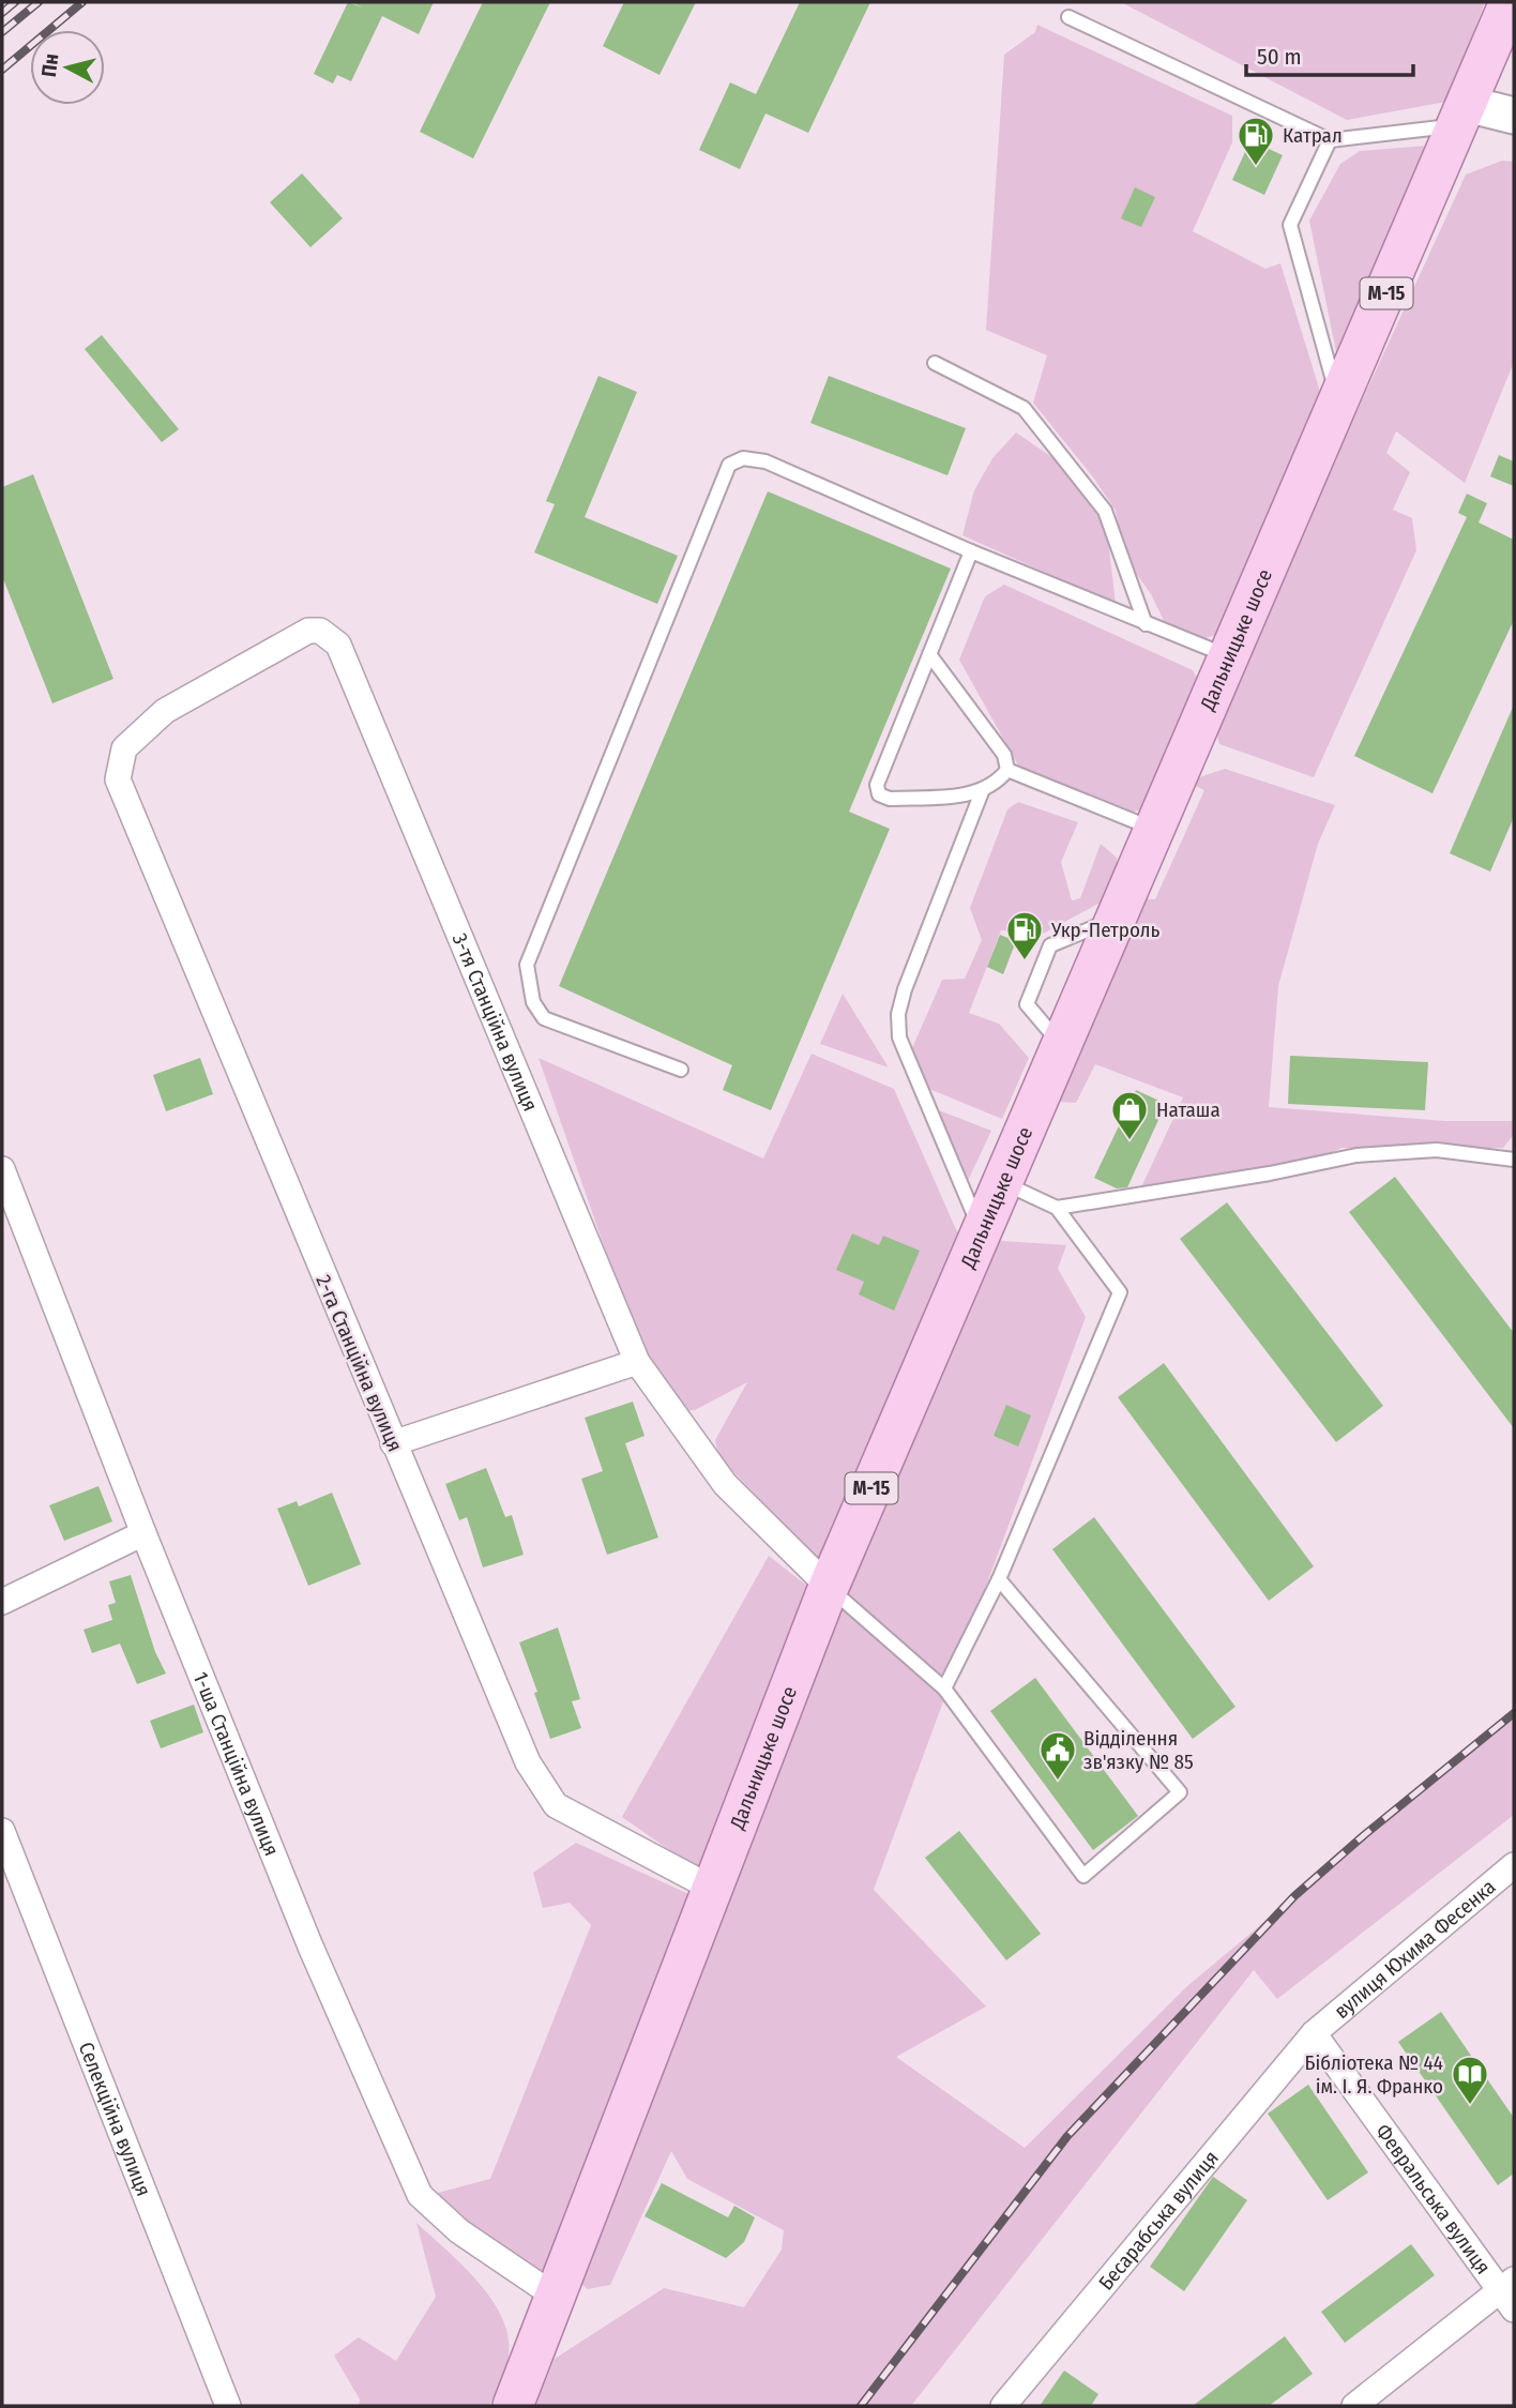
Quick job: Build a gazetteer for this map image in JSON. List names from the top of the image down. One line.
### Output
{"streets":{"main road":["М-15","Дальницьке шосе"],"street":["3-тя Станційна вулиця","2-га Станційна вулиця","1-ша Станційна вулиця","вулиця Юхима Фесенка","Селекційна вулиця","Февральська вулиця","Бесарабська вулиця"]},"crossings":[["Дальницьке шосе","3-тя Станційна вулиця"],["Дальницьке шосе","2-га Станційна вулиця"],["Дальницьке шосе","1-ша Станційна вулиця"],["3-тя Станційна вулиця","2-га Станційна вулиця"],["вулиця Юхима Фесенка","Февральська вулиця"],["вулиця Юхима Фесенка","Бесарабська вулиця"],["Февральська вулиця","Бесарабська вулиця"]],"places":{"fuel station":["Катрал","Укр-Петроль"],"shop":["Наташа"],"public building":["Відділення зв'язку № 85"],"library":["Бібліотека № 44 ім. І. Я. Франко"]},"scale_bar":"50 m","north":"left"}
